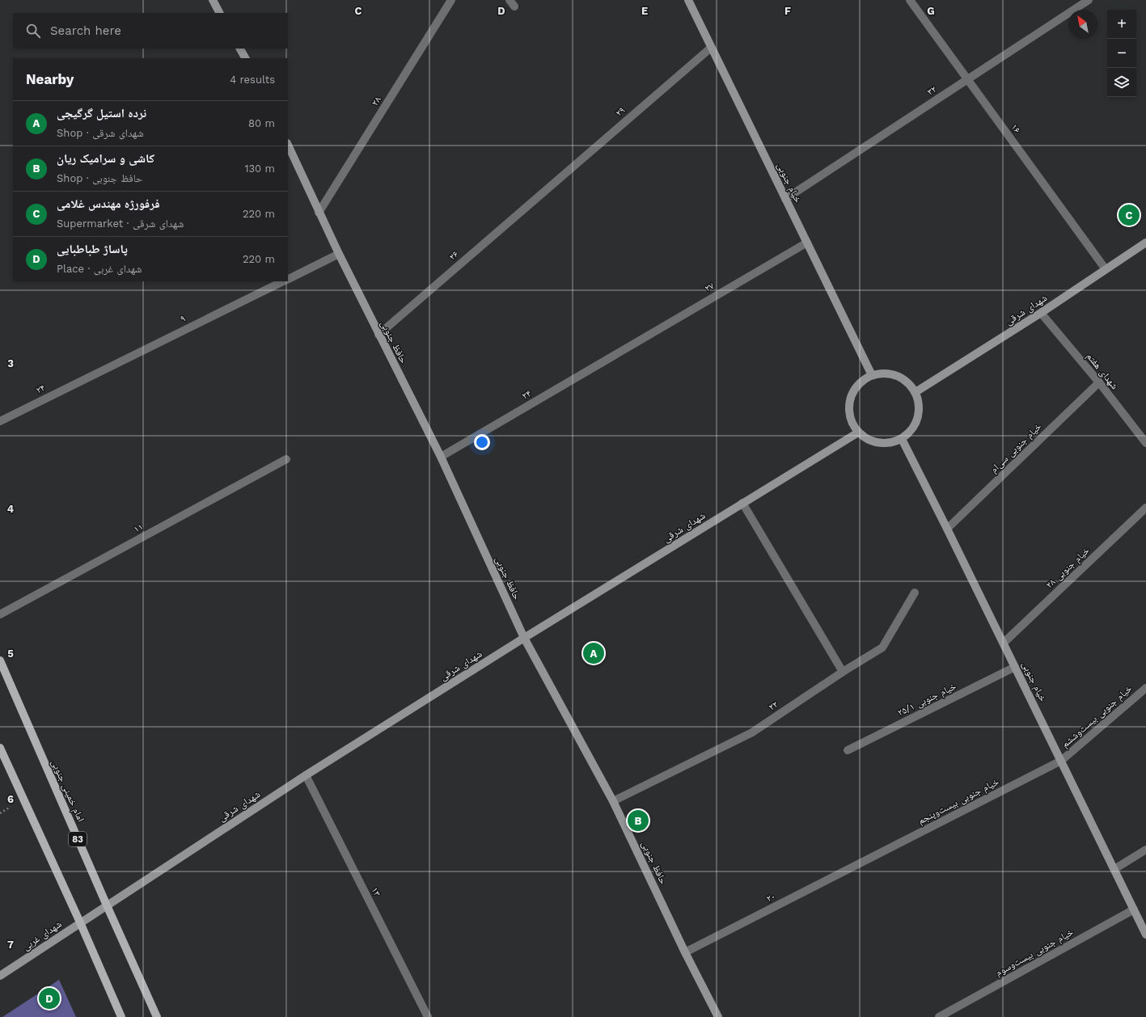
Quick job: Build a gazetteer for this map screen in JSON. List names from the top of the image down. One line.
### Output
{"streets":{"main road":["امام خمینی جنوبی","83"],"street":["۳۲","۲۸","۲۹","۱۶","خیام جنوبی","۲۶","۲۷","شهدای شرقی","۹","حافظ جنوبی","شهدای هفتم","۲۴","خیام جنوبی سی‌ام","۱۱","خیام جنوبی ۲۸","خیام جنوبی ۲۵/۱","۲۲","خیام جنوبی بیست‌وششم","خیام جنوبی بیست‌وپنجم","۱۳","۲۰","شهدای غربی","خیام جنوبی بیست‌وسوم"]},"crossings":[["۳۲","۱۶"],["۳۲","خیام جنوبی"],["۲۸","حافظ جنوبی"],["۲۹","خیام جنوبی"],["۲۹","۲۶"],["۱۶","شهدای شرقی"],["خیام جنوبی","۲۷"],["خیام جنوبی","شهدای شرقی"],["خیام جنوبی","خیام جنوبی سی‌ام"],["خیام جنوبی","خیام جنوبی ۲۸"],["خیام جنوبی","خیام جنوبی ۲۵/۱"],["خیام جنوبی","خیام جنوبی بیست‌وششم"],["خیام جنوبی","خیام جنوبی بیست‌وپنجم"],["خیام جنوبی","خیام جنوبی بیست‌وسوم"],["۲۶","حافظ جنوبی"],["۲۷","۲۴"],["شهدای شرقی","حافظ جنوبی"],["شهدای شرقی","شهدای هفتم"],["شهدای شرقی","امام خمینی جنوبی"],["شهدای شرقی","۱۳"],["شهدای شرقی","شهدای غربی"],["۹","۲۴"],["حافظ جنوبی","۲۴"],["حافظ جنوبی","۲۲"],["حافظ جنوبی","۲۰"],["شهدای هفتم","خیام جنوبی سی‌ام"],["خیام جنوبی بیست‌وششم","خیام جنوبی بیست‌وپنجم"],["خیام جنوبی بیست‌وپنجم","۲۰"]],"north":"top left","page":{"map_buttons":["+","−"],"search":"Search here","heading":["Nearby","4 results"],"list":[{"mark":"A","name":"نرده استیل گرگیجی","note":"Shop · شهدای شرقی","value":"80 m"},{"mark":"B","name":"کاشی و سرامیک ریان","note":"Shop · حافظ جنوبی","value":"130 m"},{"mark":"C","name":"فرفورژه مهندس غلامی","note":"Supermarket · شهدای شرقی","value":"220 m"},{"mark":"D","name":"پاساژ طباطبایی","note":"Place · شهدای غربی","value":"220 m"}],"pins":["C","A","B","D"]},"grid":{"columns":["C","D","E","F","G"],"rows":["3","4","5","6","7"]}}
